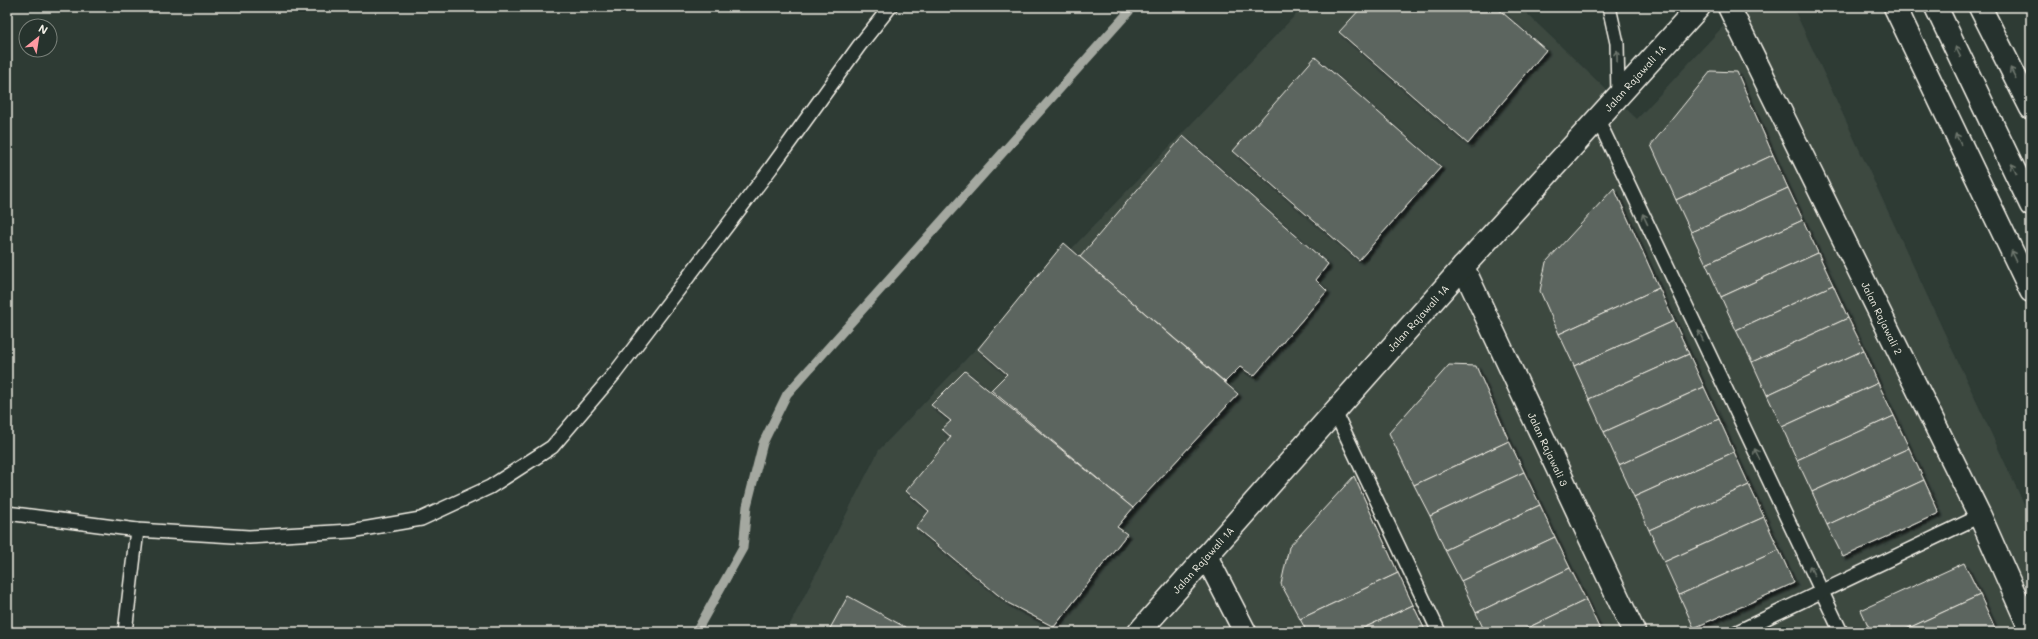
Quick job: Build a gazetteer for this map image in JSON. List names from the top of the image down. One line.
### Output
{"streets":{"main road":["Jalan Rajawali 1A","Jalan Rajawali 2","Jalan Rajawali 3"]},"crossings":[["Jalan Rajawali 1A","Jalan Rajawali 3"]],"north":"top right"}
